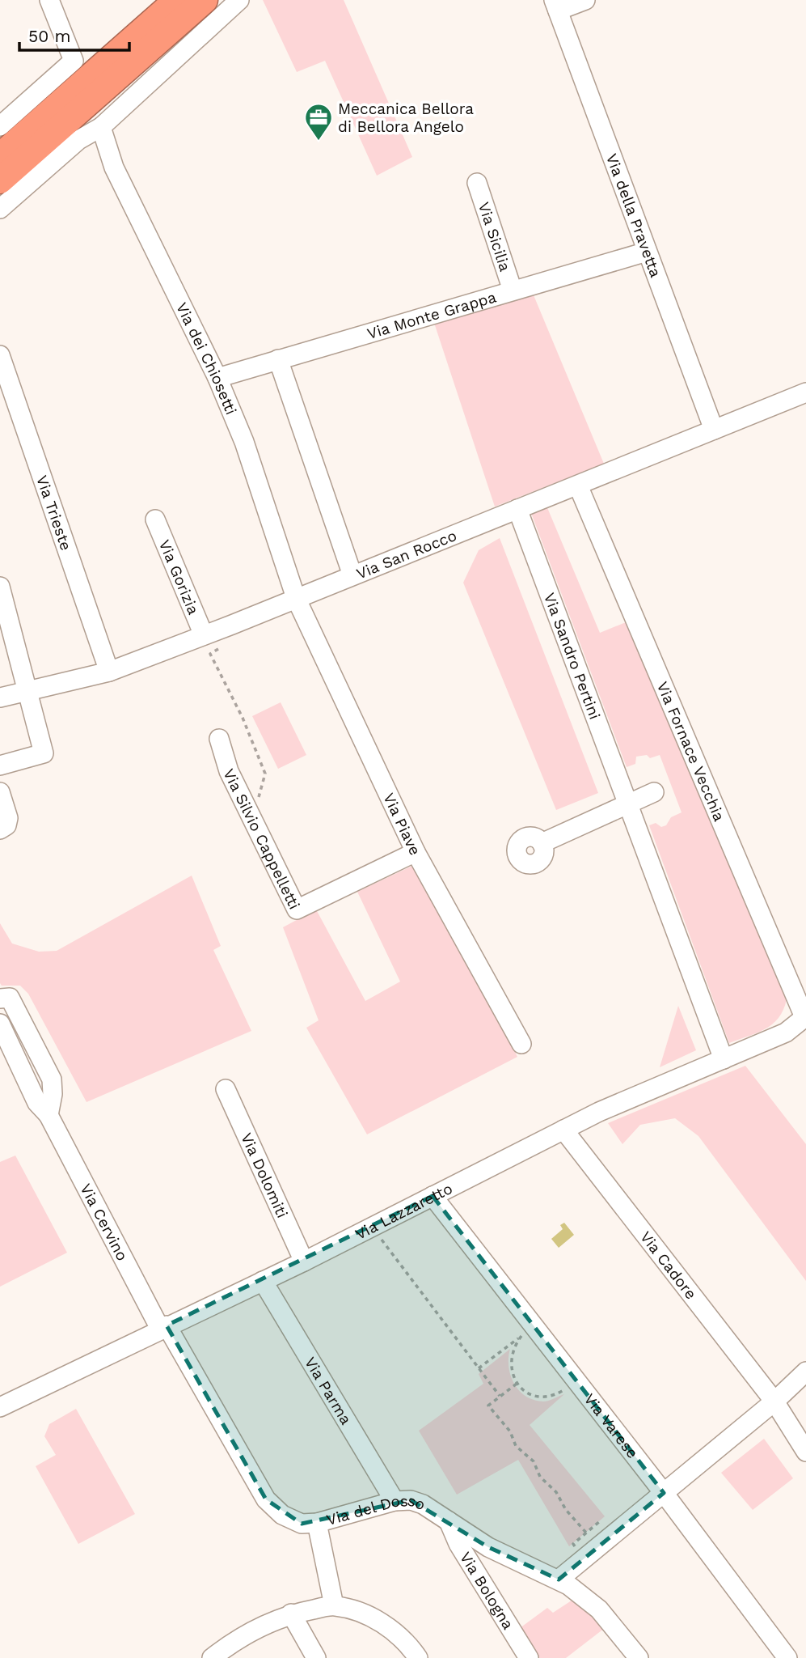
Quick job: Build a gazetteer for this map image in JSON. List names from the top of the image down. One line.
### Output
{"streets":{"street":["Via della Pravetta","Via Sicilia","Via Monte Grappa","Via dei Chiosetti","Via Trieste","Via San Rocco","Via Gorizia","Via Sandro Pertini","Via Fornace Vecchia","Via Piave","Via Silvio Cappelletti","Via Dolomiti","Via Lazzaretto","Via Cervino","Via Cadore","Via Parma","Via Varese","Via del Dosso","Via Bologna"]},"crossings":[["Via della Pravetta","Via Monte Grappa"],["Via della Pravetta","Via San Rocco"],["Via Sicilia","Via Monte Grappa"],["Via Monte Grappa","Via dei Chiosetti"],["Via dei Chiosetti","Via San Rocco"],["Via dei Chiosetti","Via Piave"],["Via Trieste","Via San Rocco"],["Via San Rocco","Via Gorizia"],["Via San Rocco","Via Sandro Pertini"],["Via San Rocco","Via Fornace Vecchia"],["Via San Rocco","Via Piave"],["Via Sandro Pertini","Via Lazzaretto"],["Via Fornace Vecchia","Via Lazzaretto"],["Via Piave","Via Silvio Cappelletti"],["Via Dolomiti","Via Lazzaretto"],["Via Lazzaretto","Via Cervino"],["Via Lazzaretto","Via Cadore"],["Via Lazzaretto","Via Parma"],["Via Lazzaretto","Via Varese"],["Via Lazzaretto","Via del Dosso"],["Via Cervino","Via del Dosso"],["Via Parma","Via del Dosso"],["Via del Dosso","Via Bologna"]],"places":{"office":["Meccanica Bellora di Bellora Angelo"]},"scale_bar":"50 m"}
